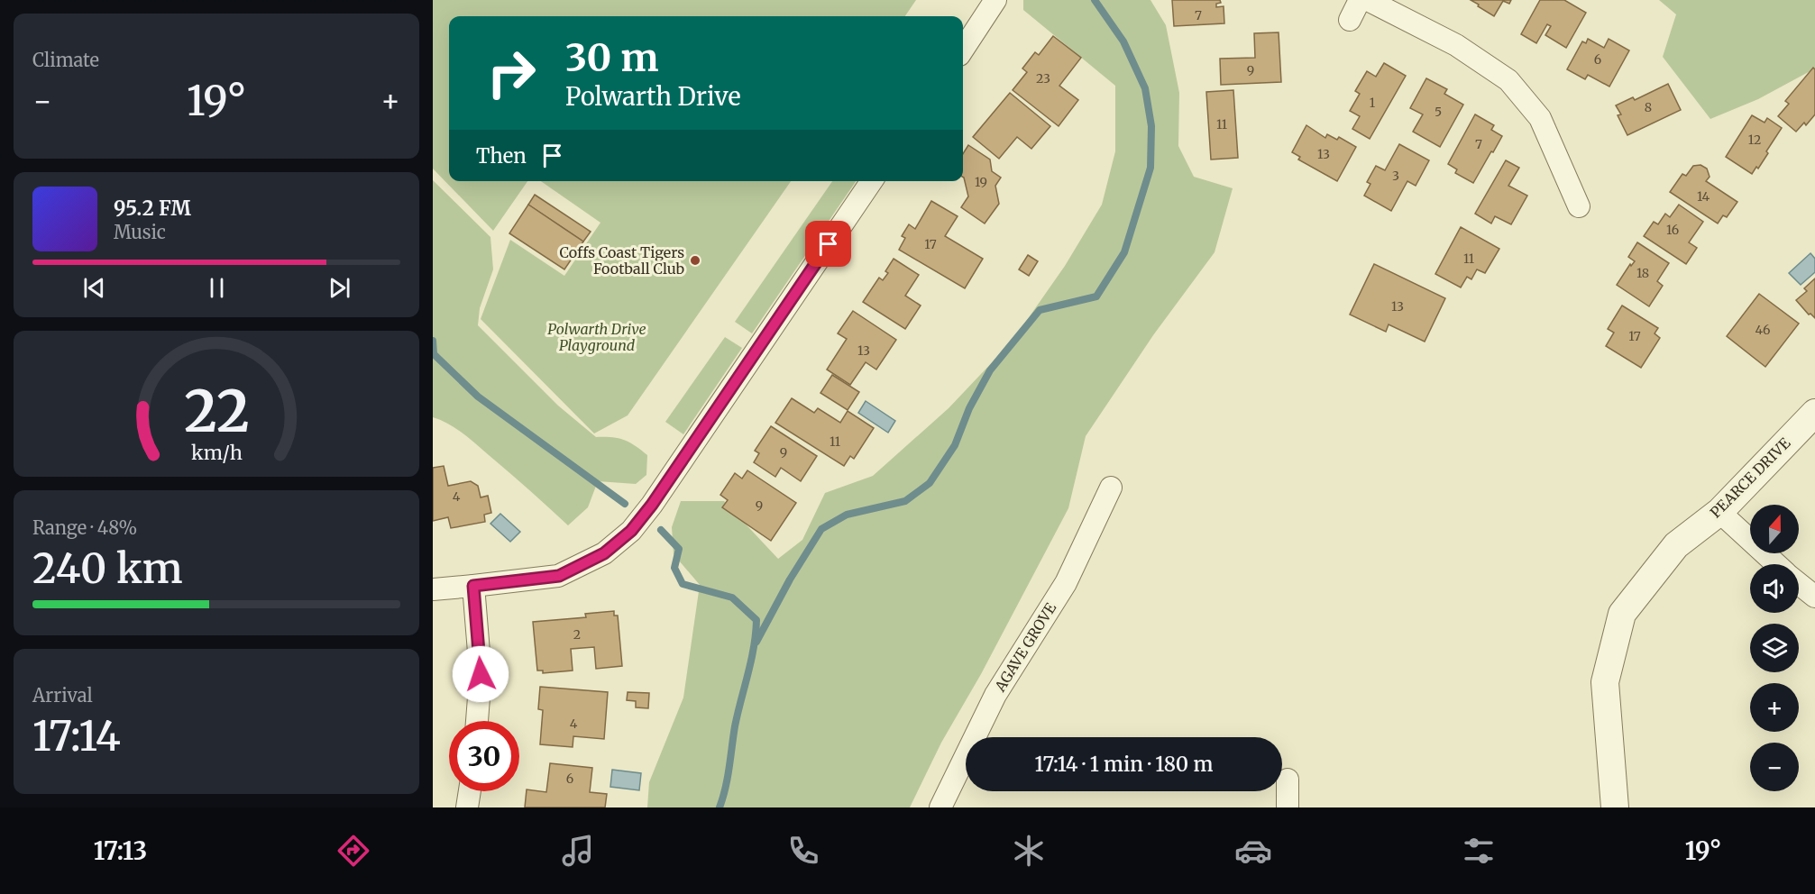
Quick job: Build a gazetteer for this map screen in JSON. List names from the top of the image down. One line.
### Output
{"streets":{"street":["PEARCE DRIVE","AGAVE GROVE"]},"parks":["Polwarth Drive Playground"],"places":["Coffs Coast Tigers Football Club"],"house_numbers":["7","6","9","23","1","8","5","11","12","7","13","3","19","14","16","17","11","18","13","46","17","13","11","9","4","9","2","4","6"],"north":"top","page":{"tile":["Climate",["Range · 48%","240 km"],["Arrival","17:14"]],"turn":["30 m","Polwarth Drive"],"heat":["−","19°","+"],"then":"Then","song":["95.2 FM","Music"],"map_buttons":["+","−"],"limit":"30","trip":"17:14 · 1 min · 180 m","tabs":["17:13","19°"],"gauge":["22","km/h"]}}
